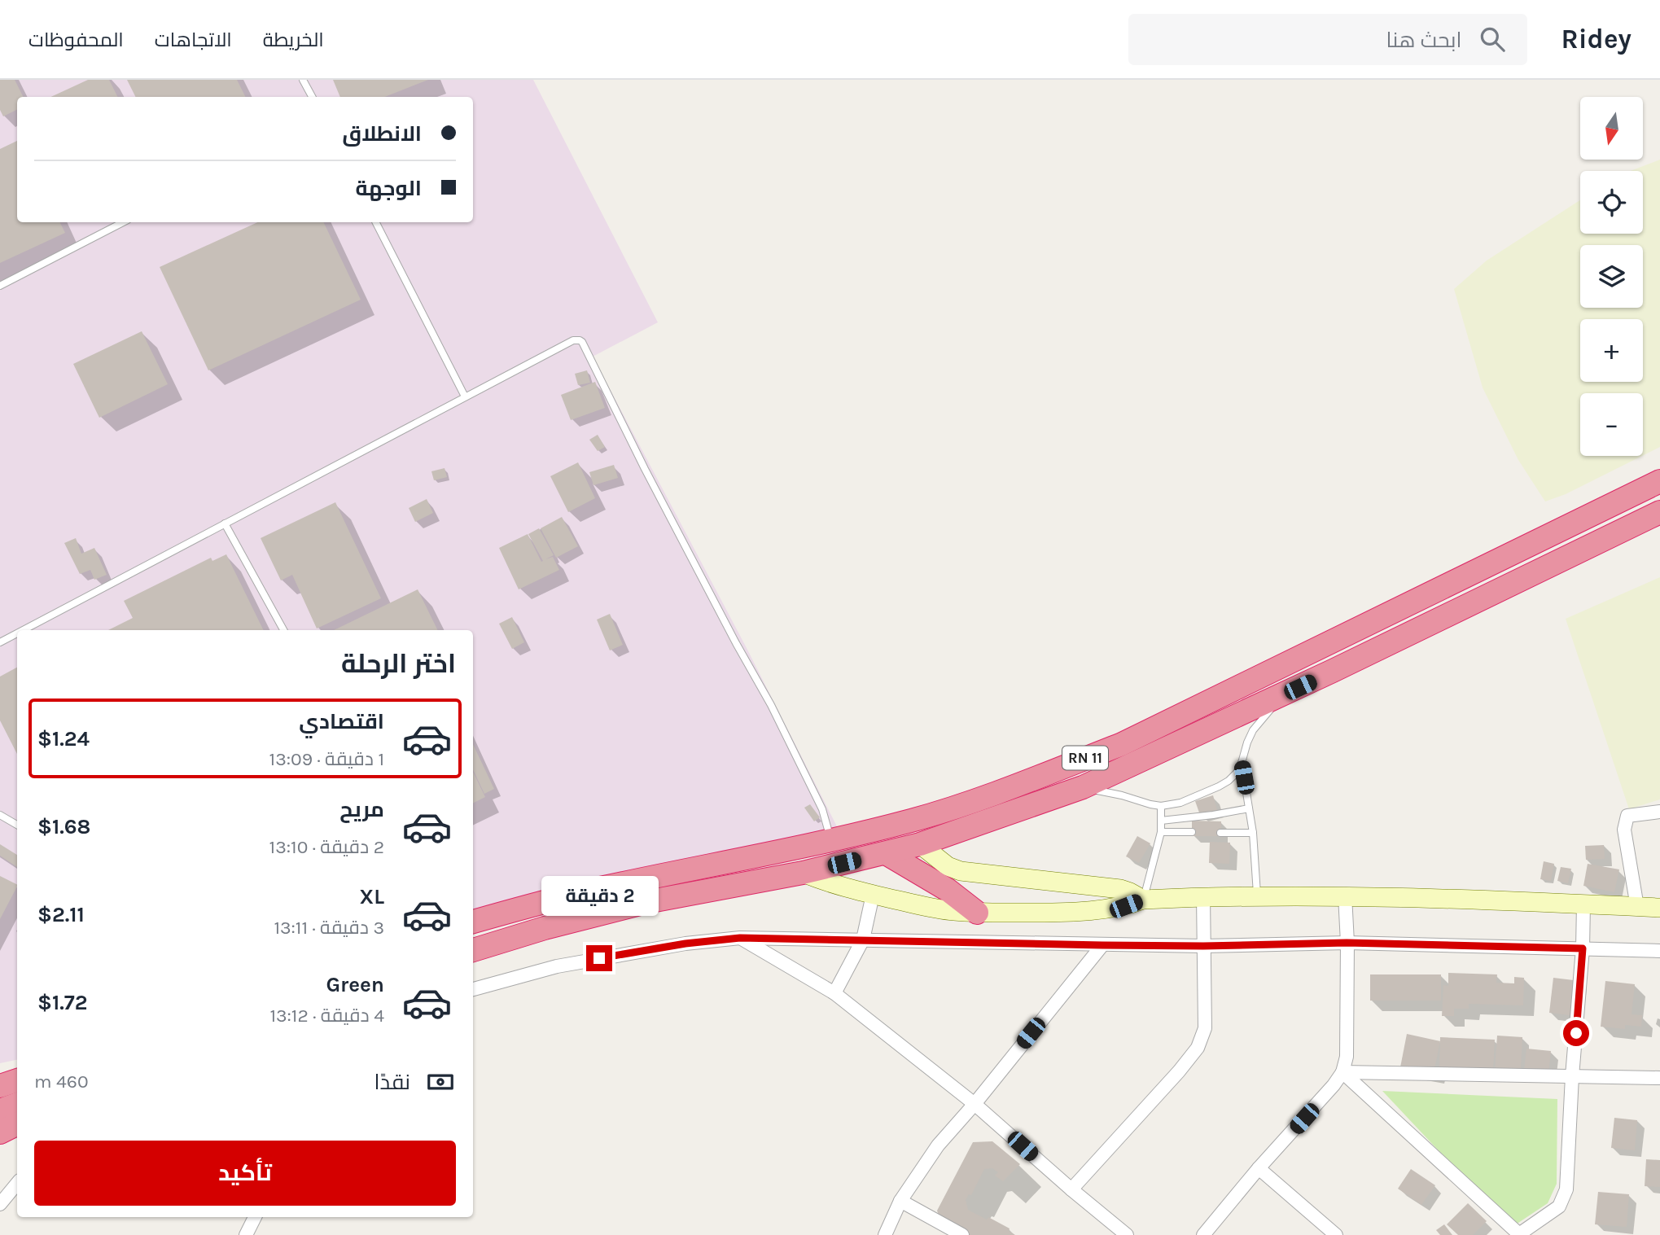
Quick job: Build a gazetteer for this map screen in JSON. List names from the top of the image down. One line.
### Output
{"streets":{"highway":["RN 11"]},"north":"bottom","page":{"header":"Ridey","search":"ابحث هنا","nav":["الخريطة","الاتجاهات","المحفوظات"],"map_buttons":["+","−"],"banner":["الانطلاق","الوجهة"],"heading":"اختر الرحلة","list":[{"name":"اقتصادي","note":"1 دقيقة · 13:09","value":"$1.24"},{"name":"مريح","note":"2 دقيقة · 13:10","value":"$1.68"},{"name":"XL","note":"3 دقيقة · 13:11","value":"$2.11"},{"name":"Green","note":"4 دقيقة · 13:12","value":"$1.72"}],"bubble":"2 دقيقة","pay":["نقدًا","460 m"],"buttons":"تأكيد"}}
